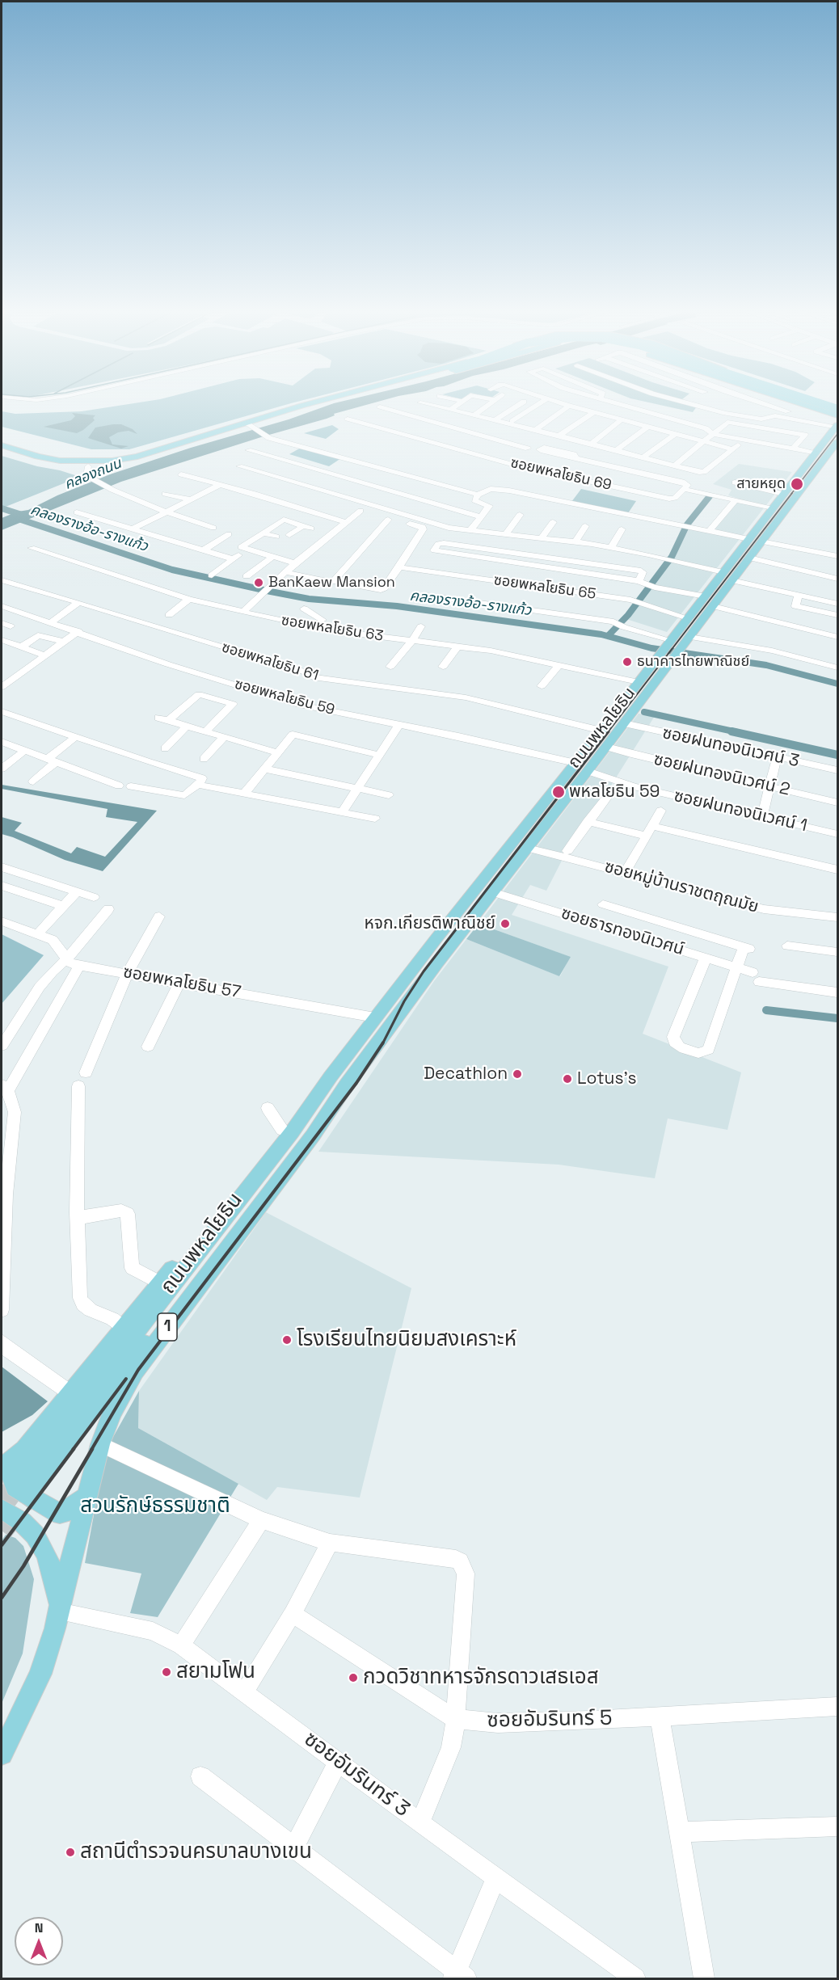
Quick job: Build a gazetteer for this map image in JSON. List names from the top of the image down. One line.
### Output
{"streets":{"main road":["ถนนพหลโยธิน","1"],"street":["ซอยพหลโยธิน 69","ซอยพหลโยธิน 65","ซอยพหลโยธิน 63","ซอยพหลโยธิน 61","ซอยพหลโยธิน 59","ซอยฝนทองนิเวศน์ 3","ซอยฝนทองนิเวศน์ 2","ซอยฝนทองนิเวศน์ 1","ซอยหมู่บ้านราชตฤณมัย","ซอยธารทองนิเวศน์","ซอยพหลโยธิน 57","ซอยอัมรินทร์ 5","ซอยอัมรินทร์ 3"]},"crossings":[["ซอยพหลโยธิน 65","ถนนพหลโยธิน"],["ซอยพหลโยธิน 63","ถนนพหลโยธิน"],["ซอยพหลโยธิน 61","ถนนพหลโยธิน"],["ซอยพหลโยธิน 59","ถนนพหลโยธิน"],["ถนนพหลโยธิน","ซอยฝนทองนิเวศน์ 3"],["ถนนพหลโยธิน","ซอยฝนทองนิเวศน์ 2"],["ถนนพหลโยธิน","ซอยฝนทองนิเวศน์ 1"],["ถนนพหลโยธิน","ซอยหมู่บ้านราชตฤณมัย"],["ถนนพหลโยธิน","ซอยธารทองนิเวศน์"],["ถนนพหลโยธิน","ซอยพหลโยธิน 57"],["ถนนพหลโยธิน","ซอยอัมรินทร์ 3"]],"water":["คลองถนน","คลองรางอ้อ-รางแก้ว"],"parks":["สวนรักษ์ธรรมชาติ"],"places":["สายหยุด","BanKaew Mansion","ธนาคารไทยพาณิชย์","พหลโยธิน 59","หจก.เกียรติพาณิชย์","Decathlon","Lotus's","โรงเรียนไทยนิยมสงเคราะห์","สยามโฟน","กวดวิชาทหารจักรดาวเสธเอส","สถานีตำรวจนครบาลบางเขน"],"north":"top"}
